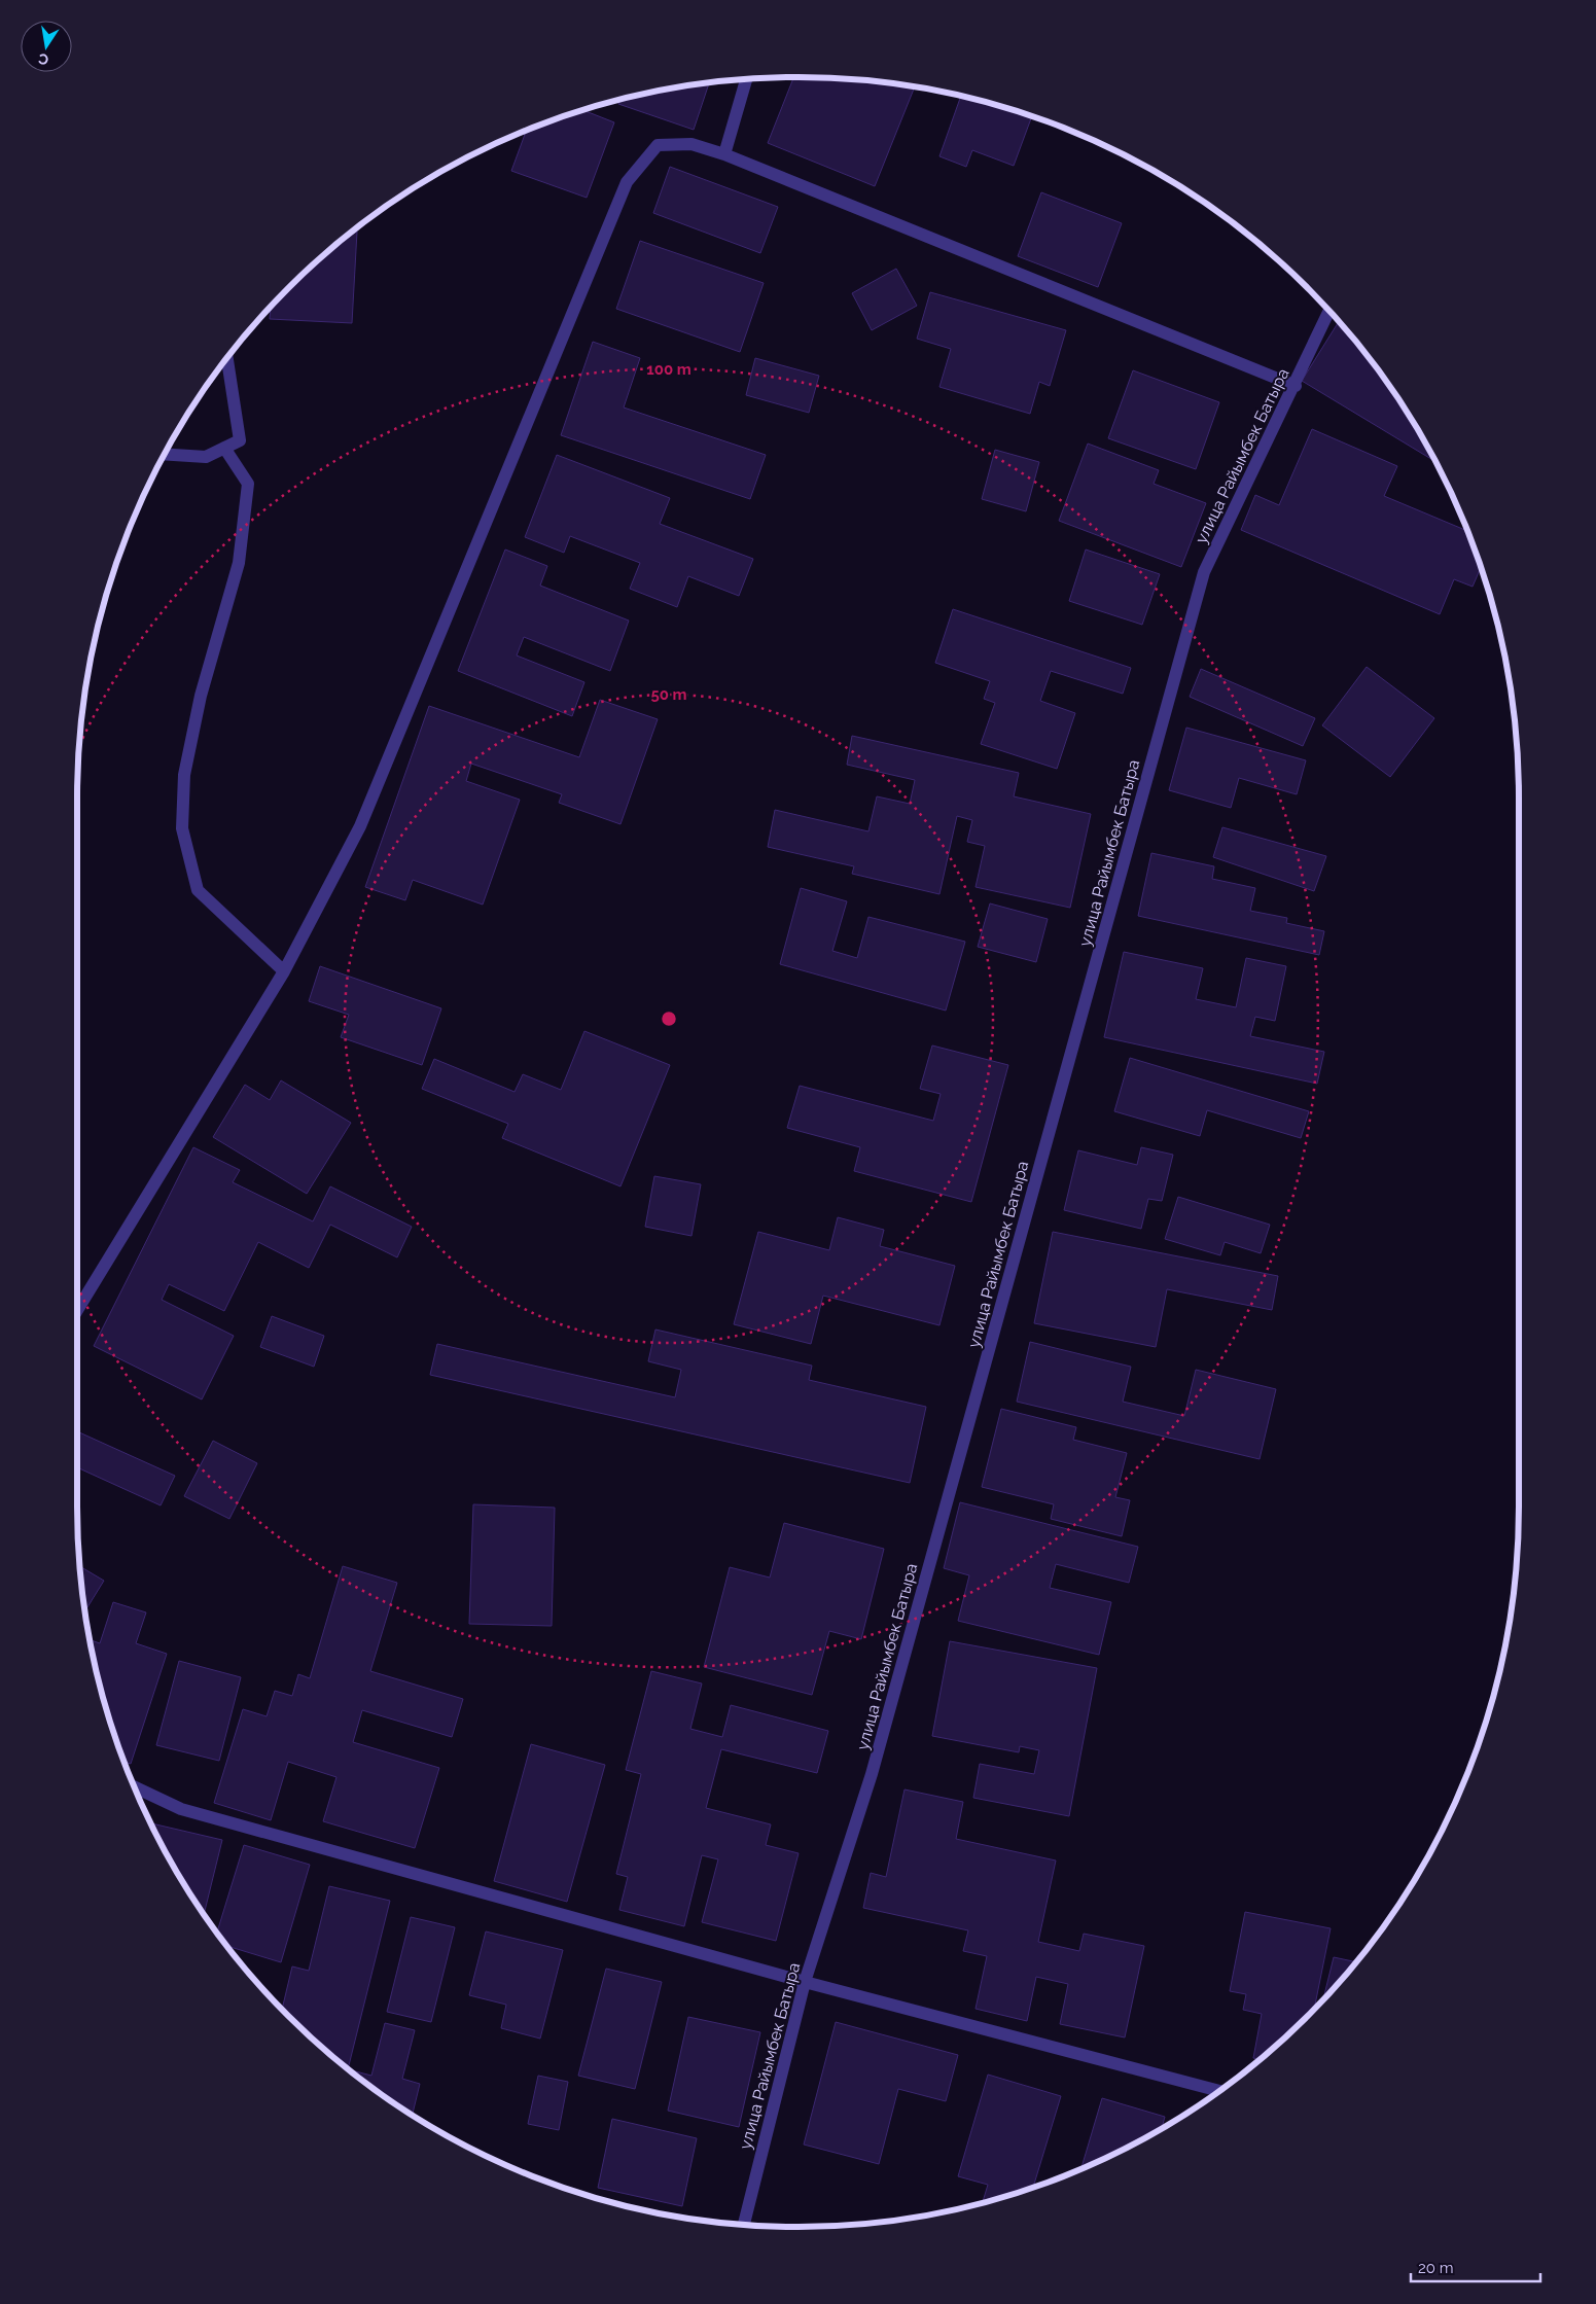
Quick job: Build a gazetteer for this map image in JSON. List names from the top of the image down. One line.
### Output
{"streets":{"street":["улица Райымбек Батыра"]},"scale_bar":"20 m","north":"bottom","rings":["100 m","50 m"]}
